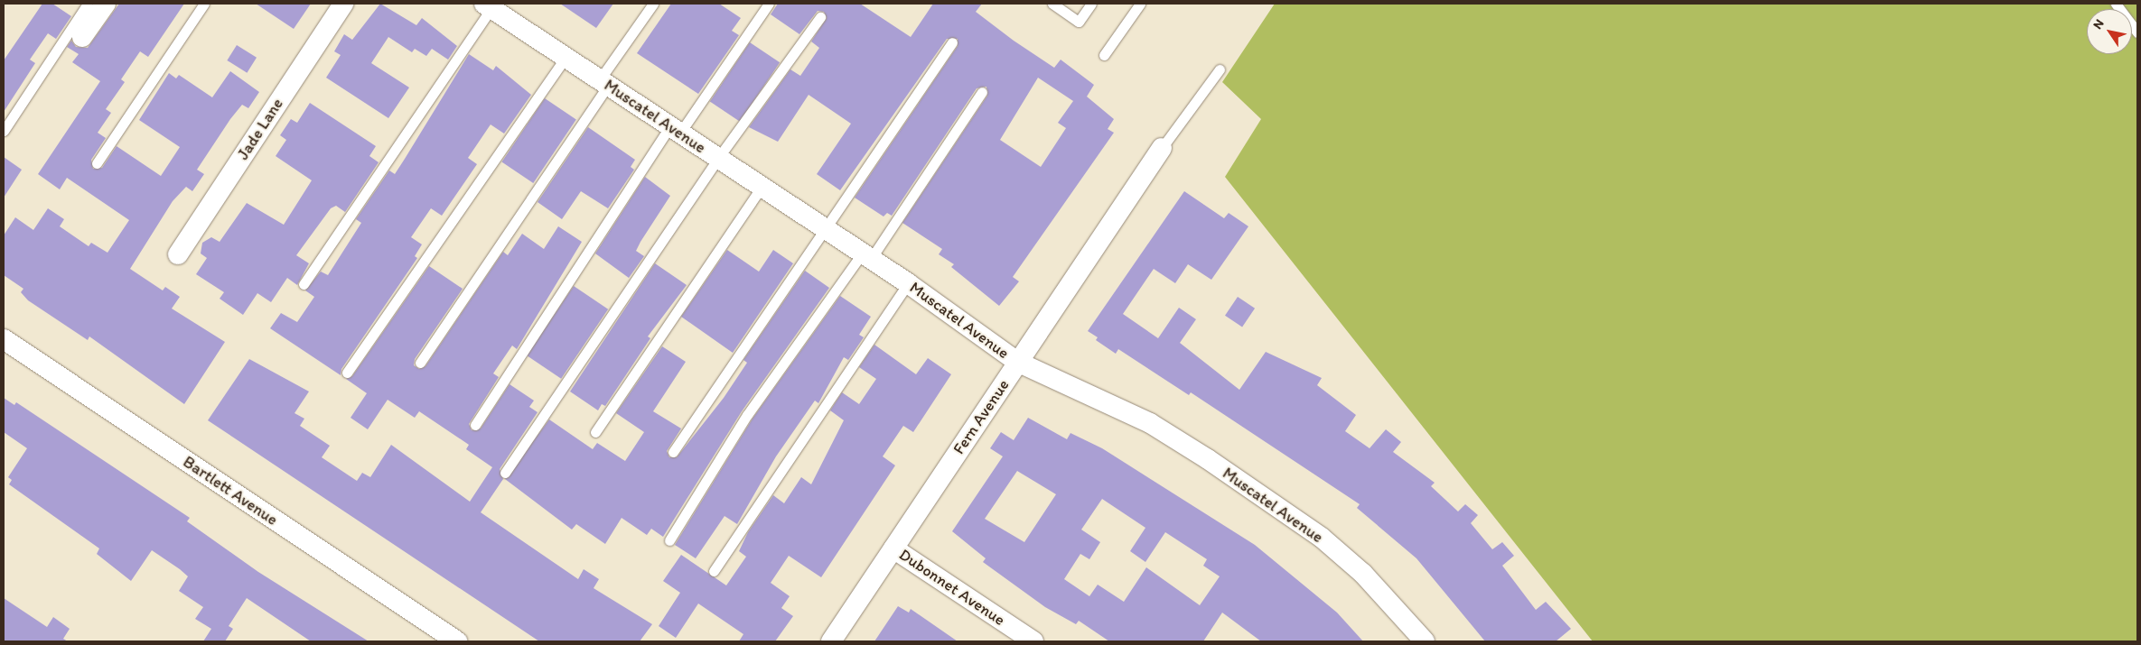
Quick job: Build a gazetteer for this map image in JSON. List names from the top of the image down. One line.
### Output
{"streets":{"street":["Muscatel Avenue","Jade Lane","Fern Avenue","Bartlett Avenue","Dubonnet Avenue"]},"crossings":[["Muscatel Avenue","Fern Avenue"],["Fern Avenue","Dubonnet Avenue"]],"north":"top left"}
